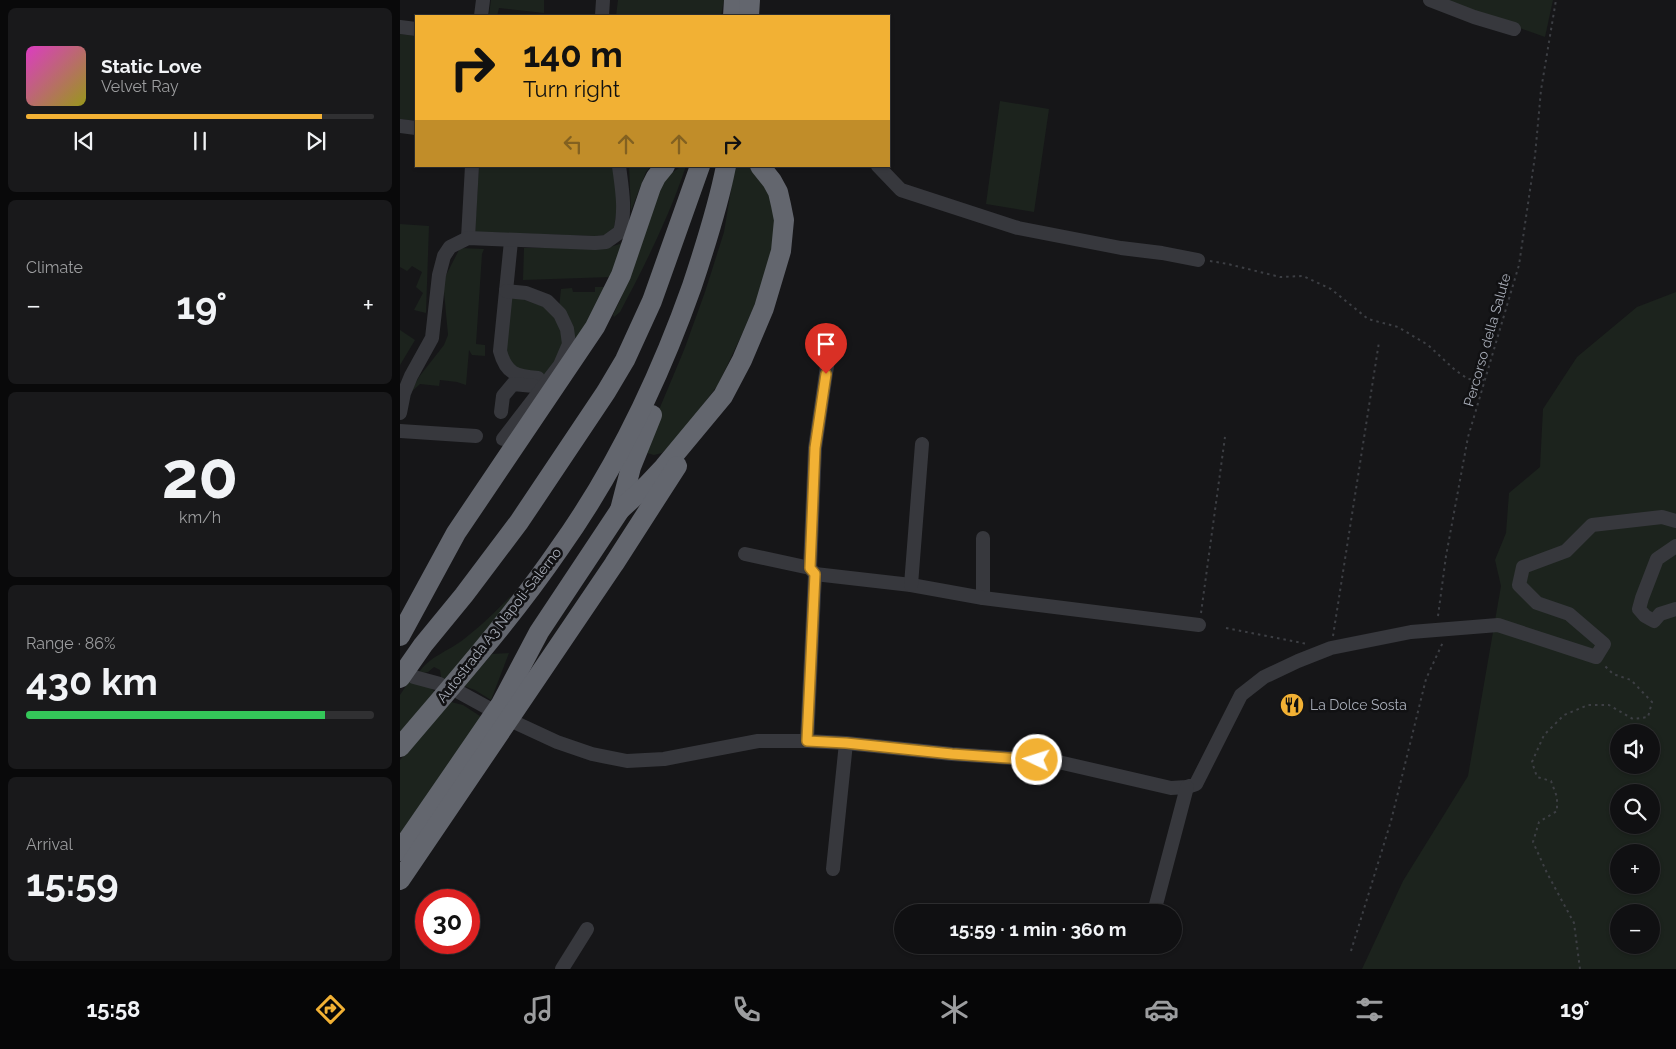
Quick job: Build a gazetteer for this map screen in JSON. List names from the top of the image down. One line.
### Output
{"streets":{"highway":["Autostrada A3 Napoli-Salerno"],"path":["Percorso della Salute"]},"places":{"restaurant":["La Dolce Sosta"]},"page":{"turn":["140 m","Turn right"],"song":["Static Love","Velvet Ray"],"tile":["Climate",["20","km/h"],["Range · 86%","430 km"],["Arrival","15:59"]],"heat":["−","19°","+"],"map_buttons":["+","−"],"limit":"30","trip":"15:59 · 1 min · 360 m","tabs":["15:58","19°"]}}
